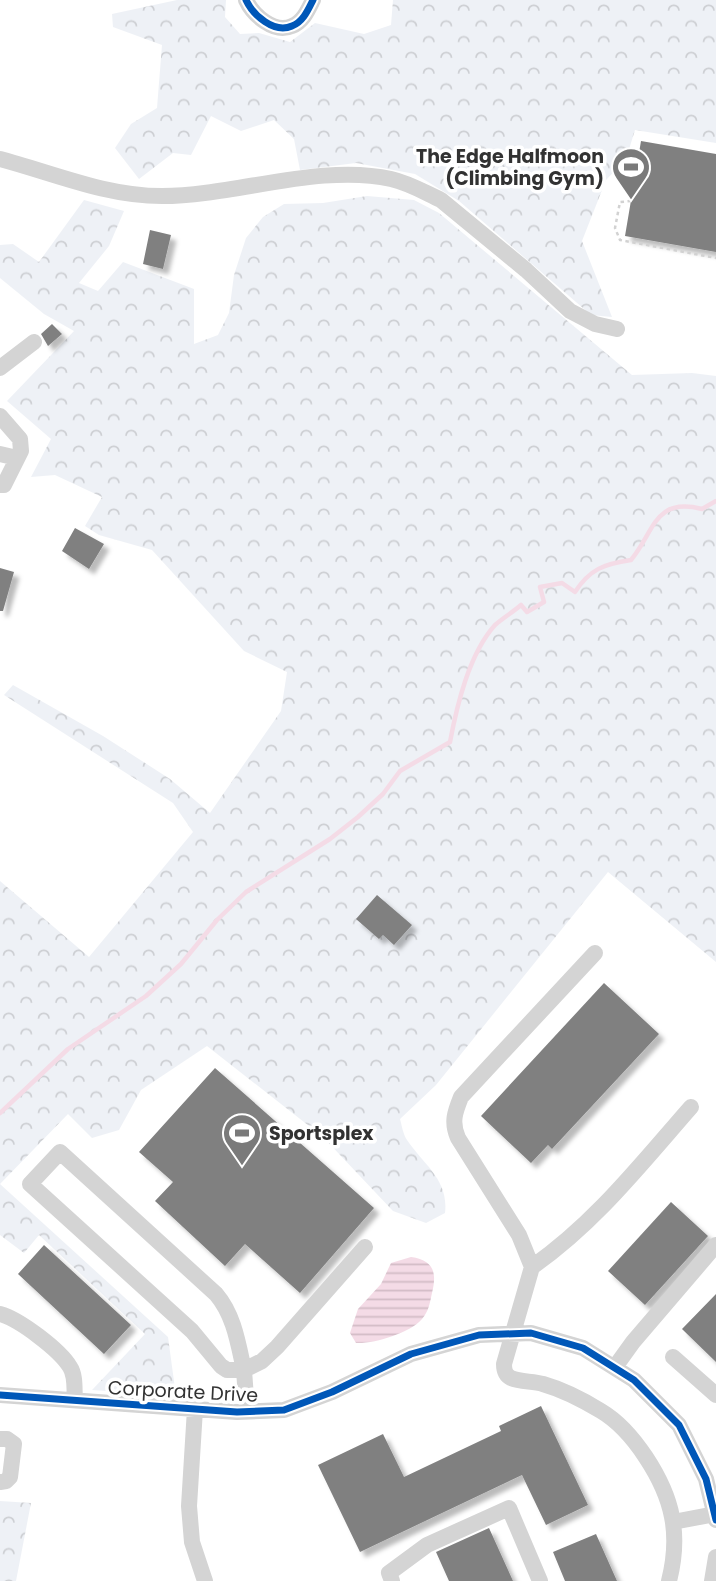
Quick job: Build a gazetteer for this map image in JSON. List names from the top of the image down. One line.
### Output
{"streets":{"street":["Corporate Drive"]},"places":{"sports":["The Edge Halfmoon (Climbing Gym)","Sportsplex"]}}
